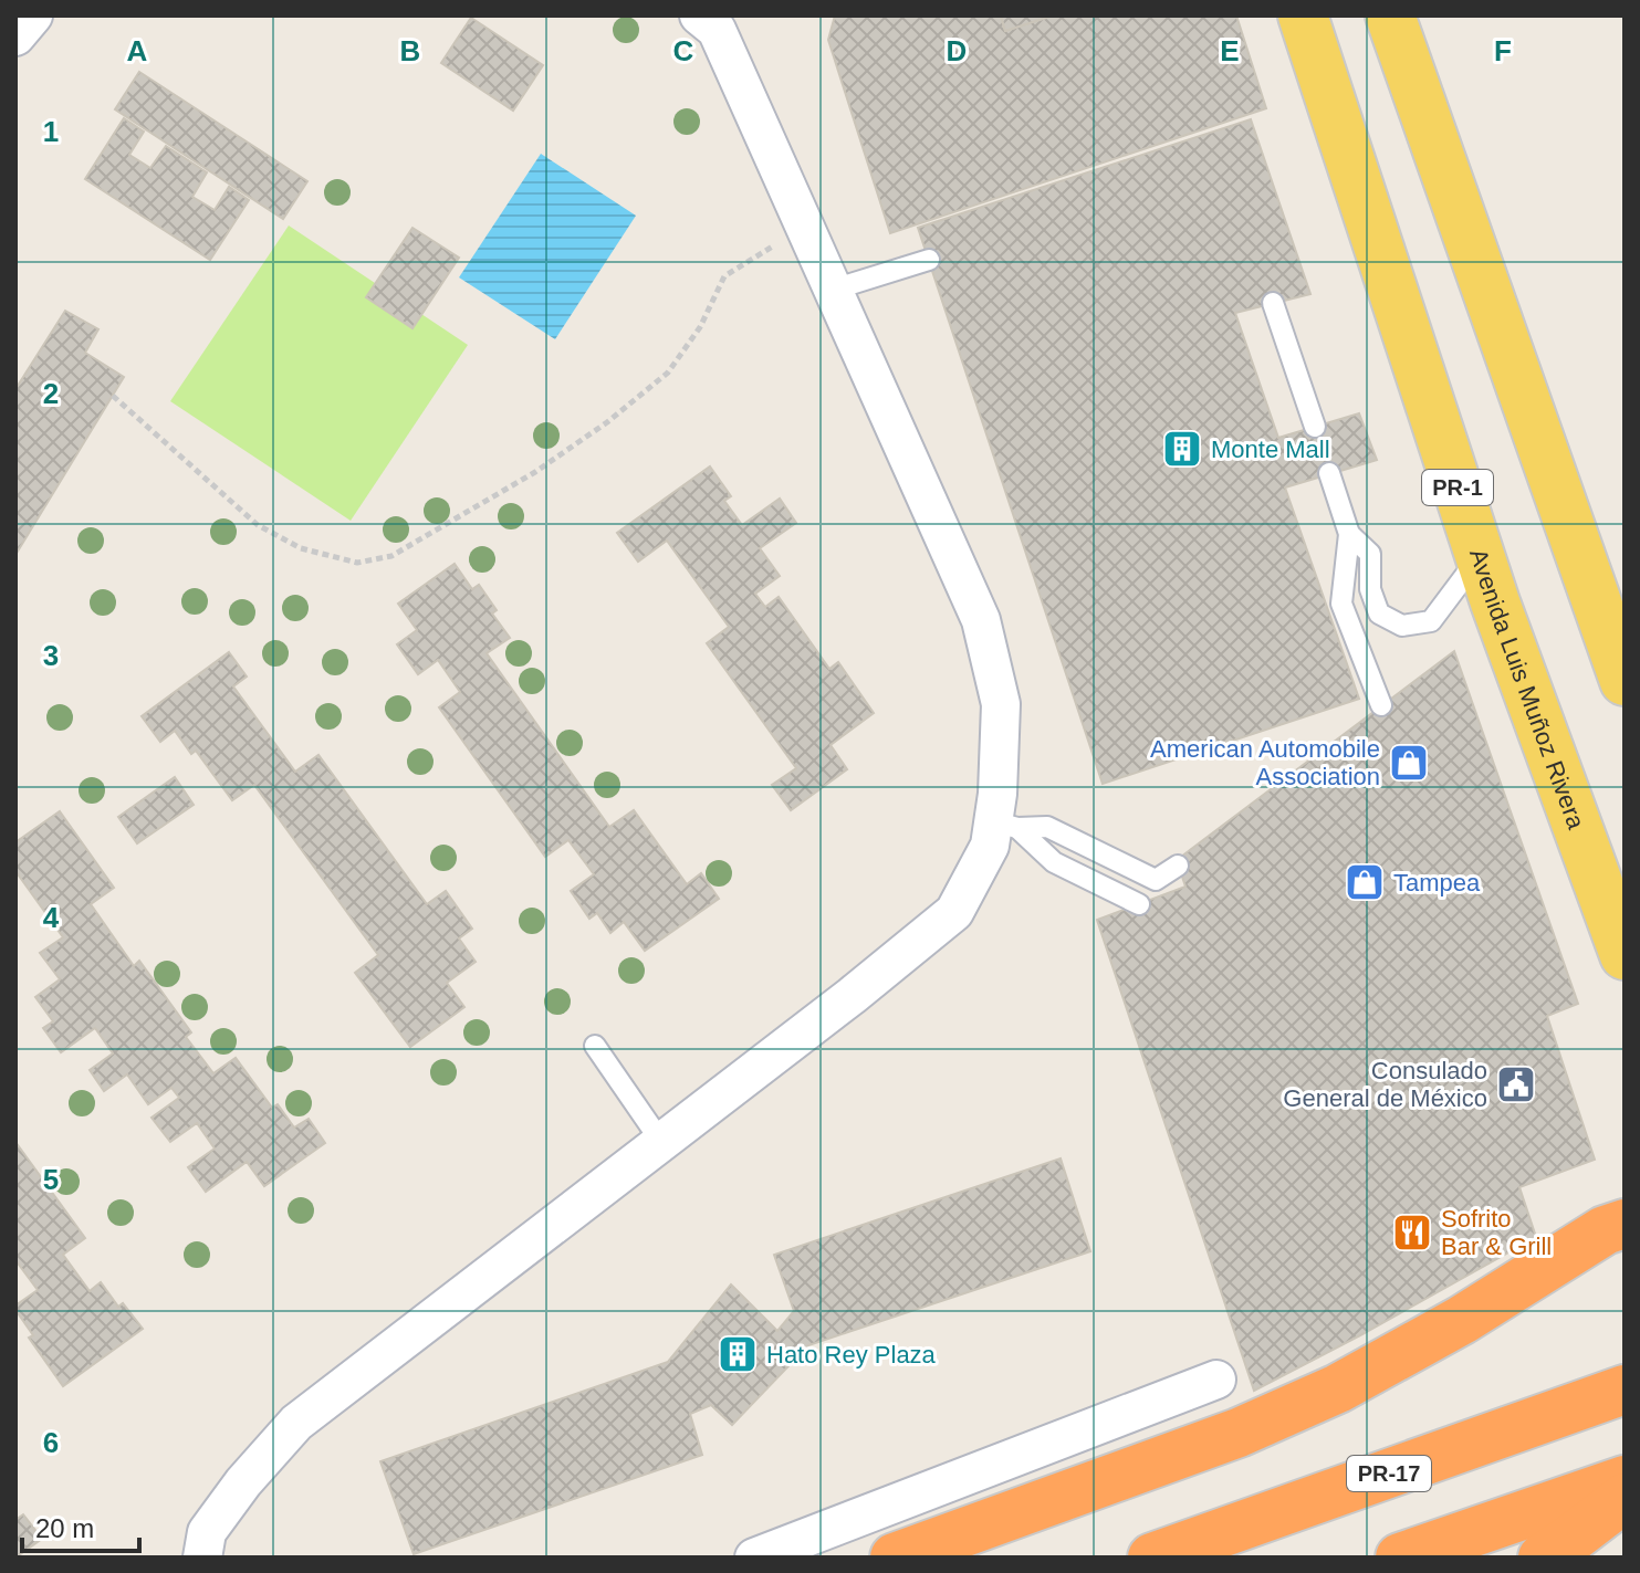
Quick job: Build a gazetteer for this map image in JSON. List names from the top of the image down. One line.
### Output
{"streets":{"highway":["PR-17"],"main road":["PR-1","Avenida Luis Muñoz Rivera"]},"places":{"building":["Monte Mall","Hato Rey Plaza"],"shop":["American Automobile Association","Tampea"],"public building":["Consulado General de México"],"restaurant":["Sofrito Bar & Grill"]},"scale_bar":"20 m","grid":{"columns":["A","B","C","D","E","F"],"rows":["1","2","3","4","5","6"]}}
